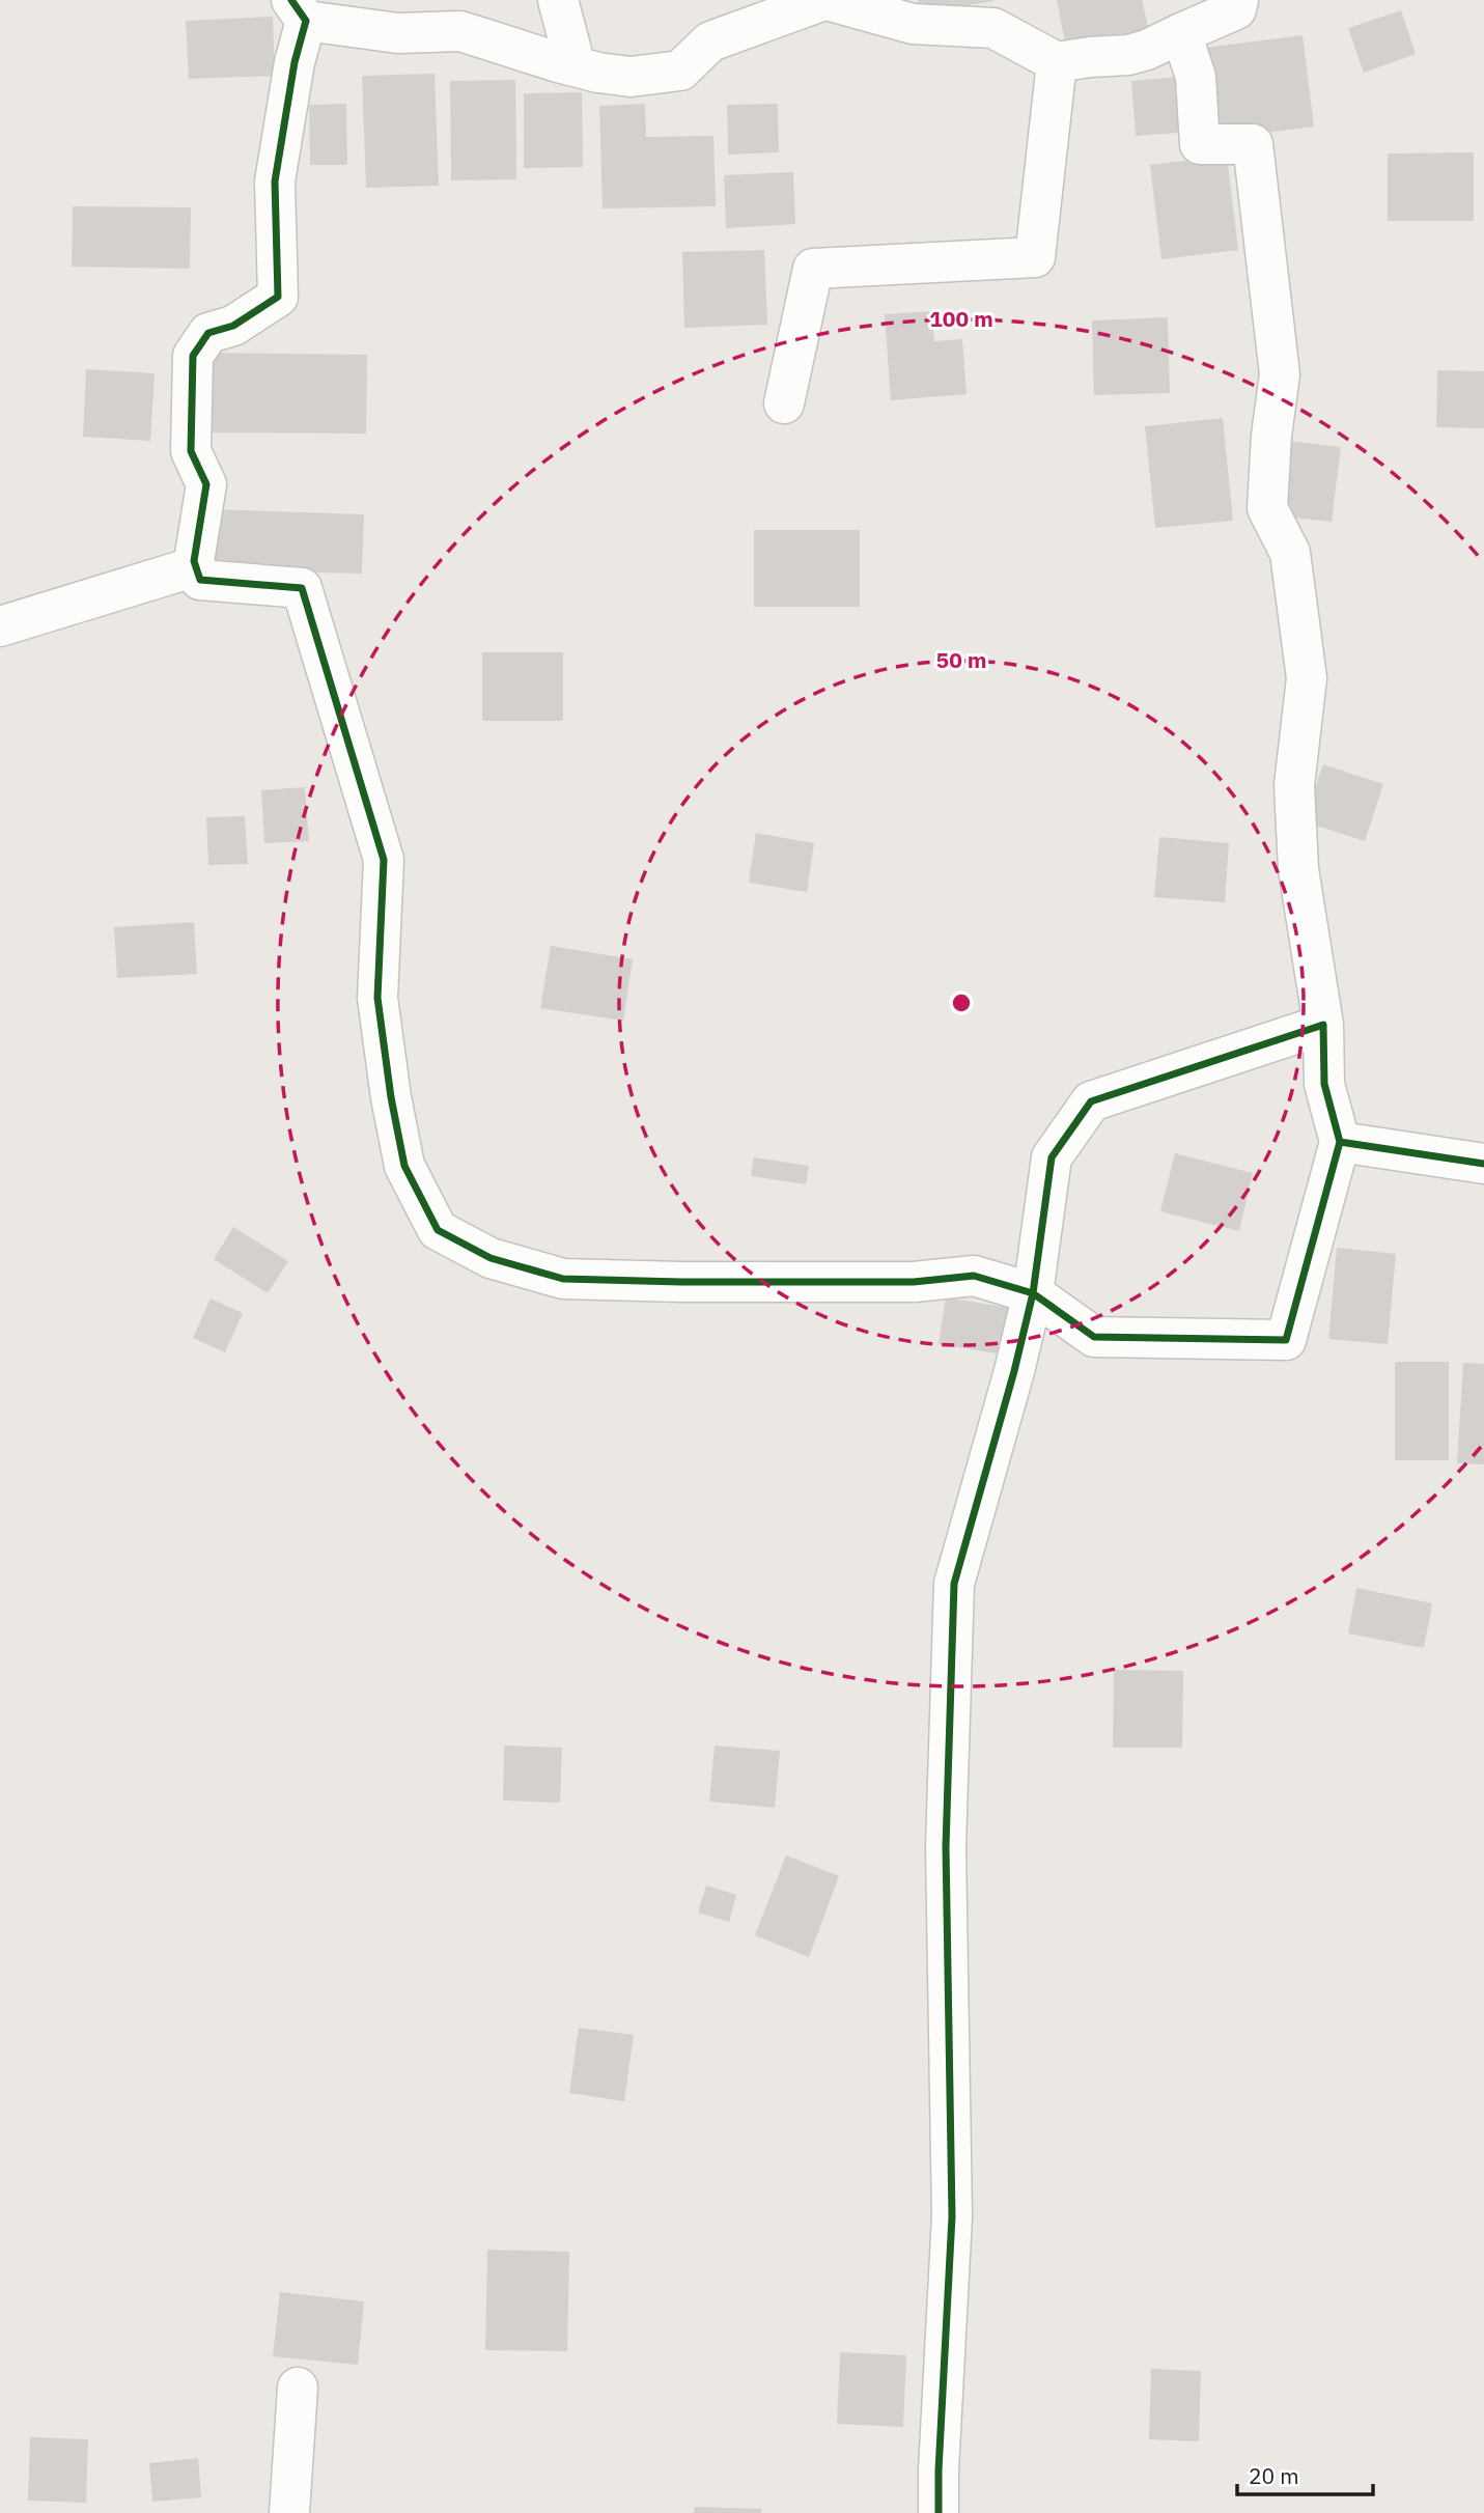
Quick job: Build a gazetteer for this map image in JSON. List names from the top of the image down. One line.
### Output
{"scale_bar":"20 m","rings":["100 m","50 m"]}
